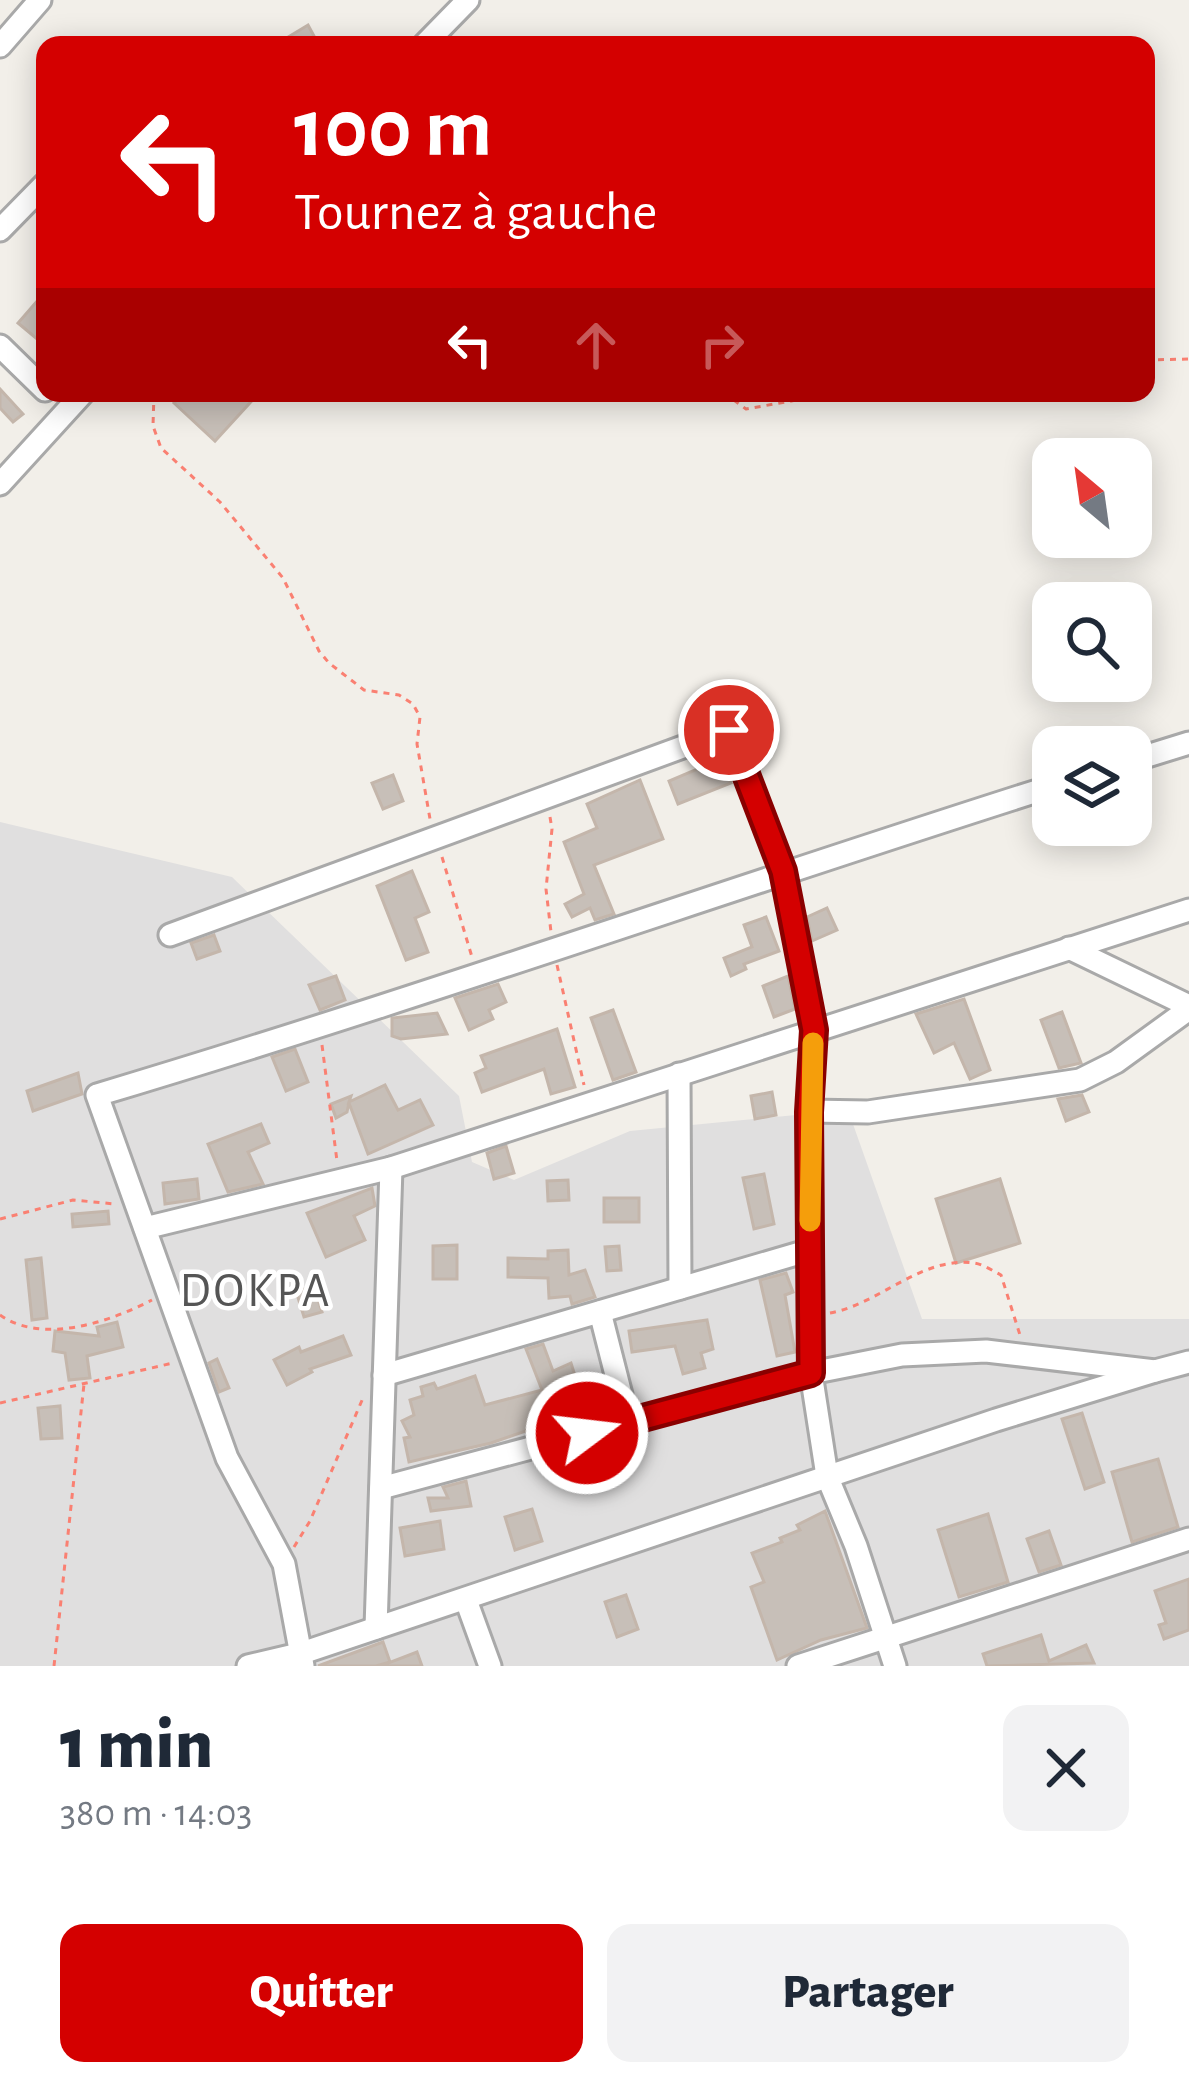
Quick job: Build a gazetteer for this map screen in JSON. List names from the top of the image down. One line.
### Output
{"districts":["DOKPA"],"north":"top left","page":{"turn":["100 m","Tournez à gauche"],"heading":["1 min","380 m · 14:03"],"buttons":["Quitter","Partager"]}}
